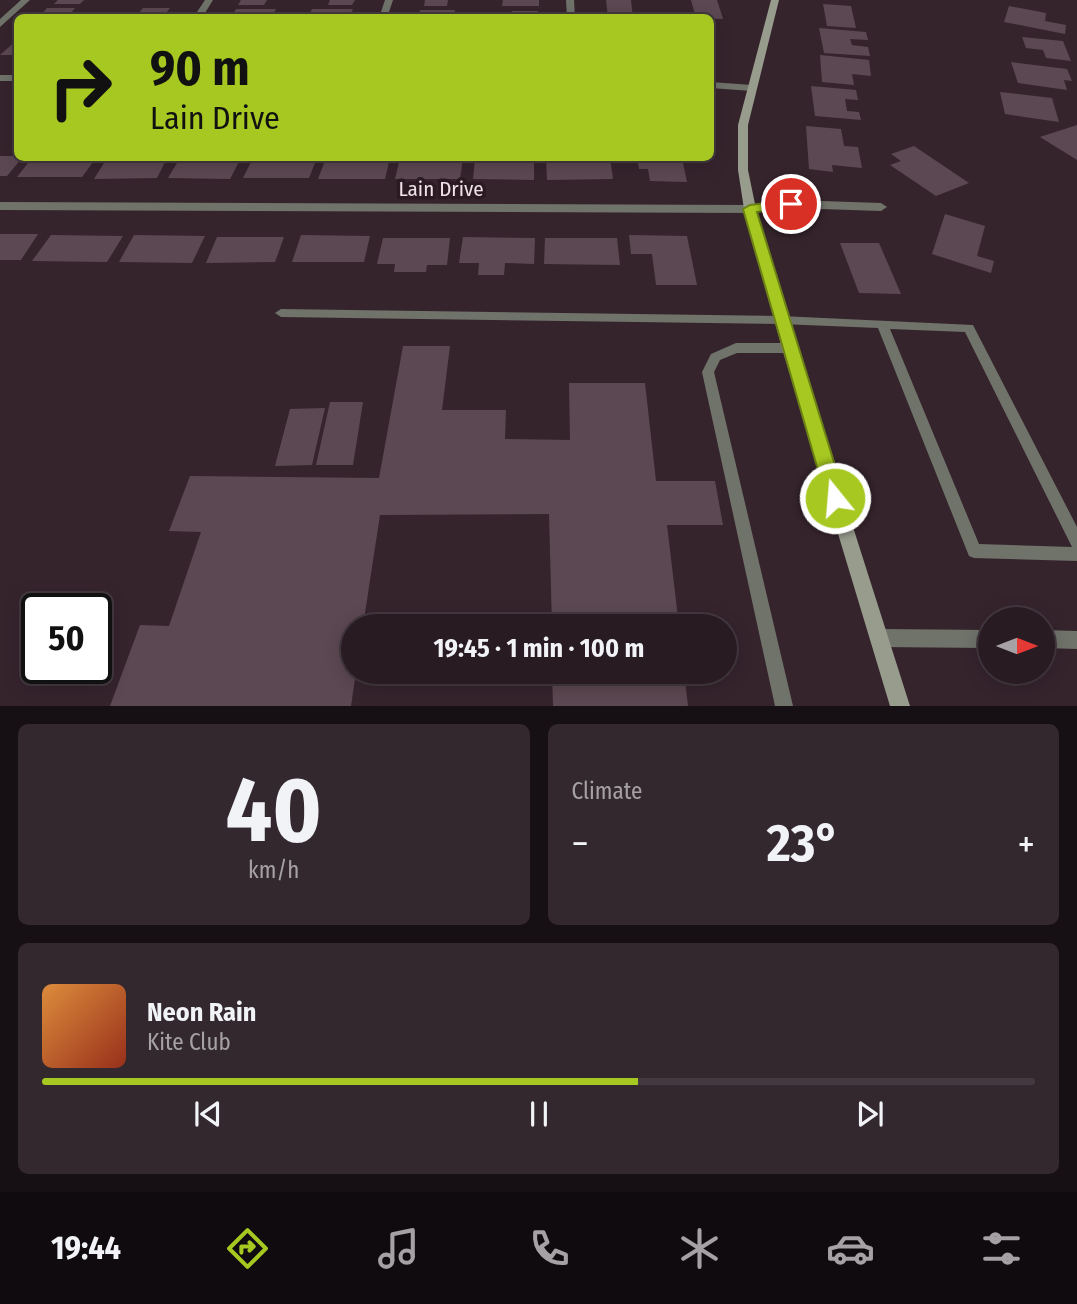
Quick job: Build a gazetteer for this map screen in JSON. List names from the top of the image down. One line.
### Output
{"streets":{"street":["Lain Drive"]},"north":"right","page":{"turn":["90 m","Lain Drive"],"limit":"50","trip":"19:45 · 1 min · 100 m","tile":[["40","km/h"],"Climate"],"heat":["−","23°","+"],"song":["Neon Rain","Kite Club"],"tabs":"19:44"}}
